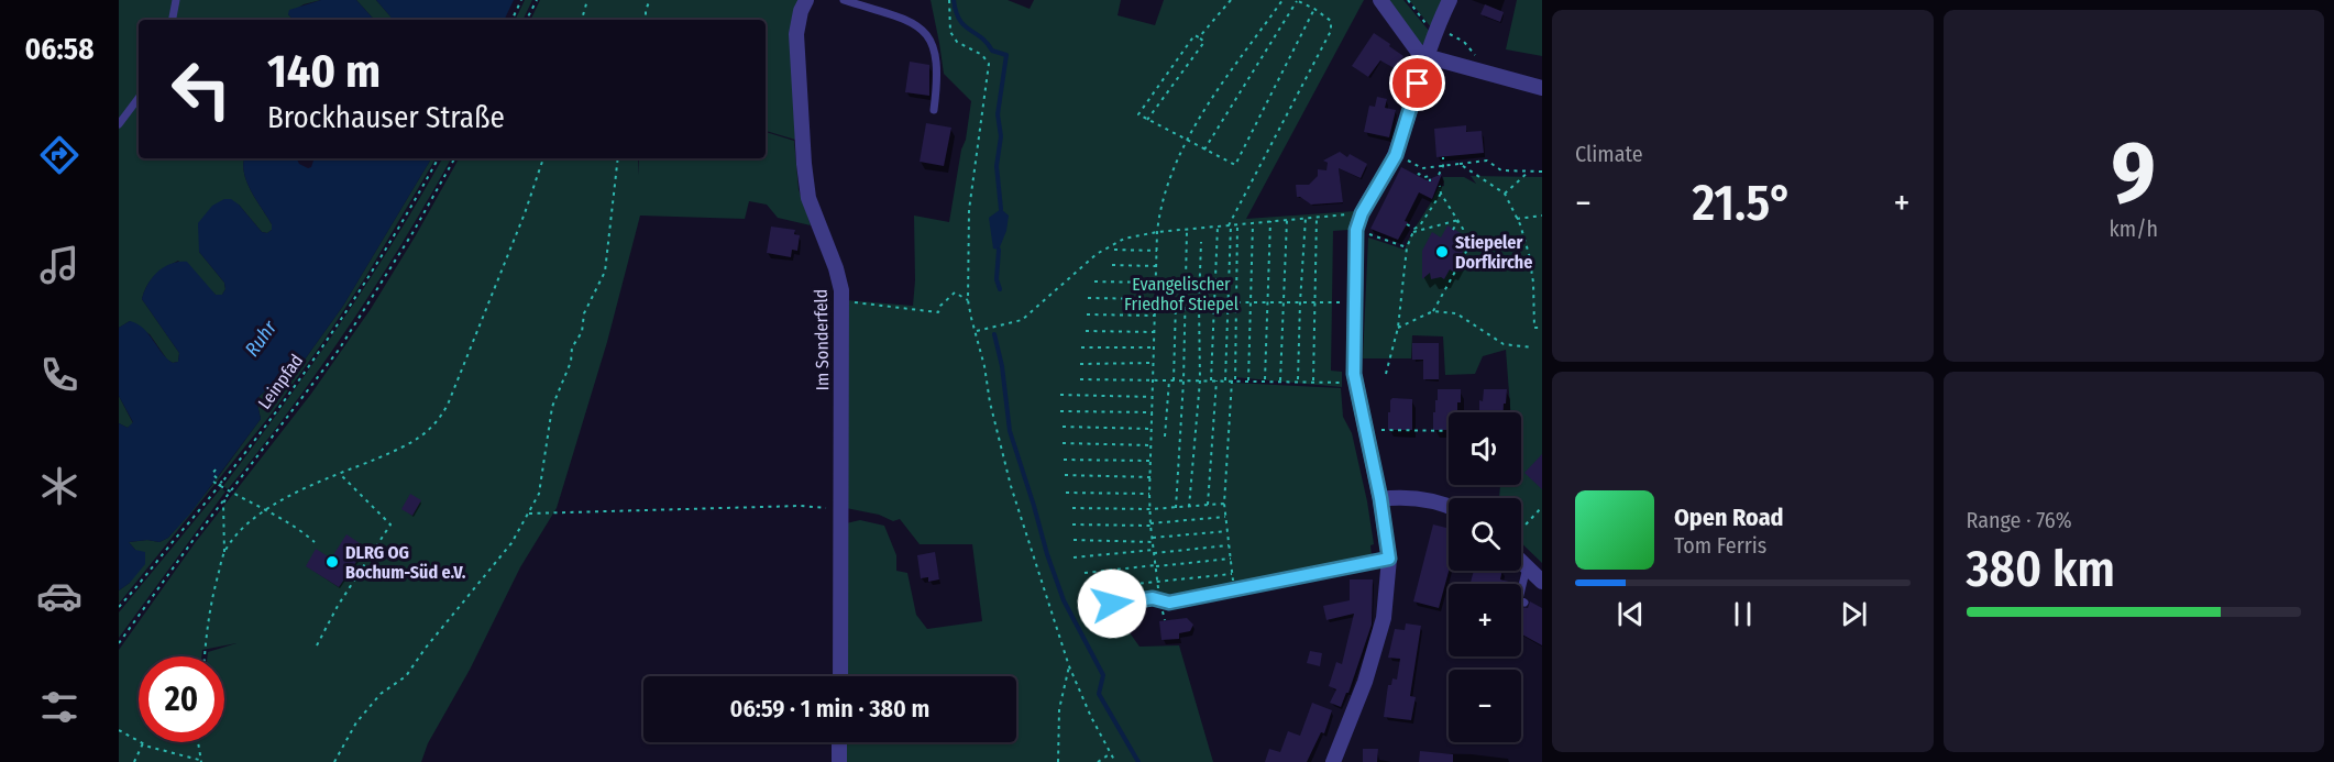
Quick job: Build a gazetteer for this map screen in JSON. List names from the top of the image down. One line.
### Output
{"streets":{"street":["Im Sonderfeld"],"path":["Leinpfad"]},"water":["Ruhr"],"parks":["Evangelischer Friedhof Stiepel"],"places":["Stiepeler Dorfkirche","DLRG OG Bochum-Süd e.V."],"page":{"tabs":"06:58","tile":["Climate",["9","km/h"],["Range · 76%","380 km"]],"turn":["140 m","Brockhauser Straße"],"heat":["−","21.5°","+"],"map_buttons":["+","−"],"song":["Open Road","Tom Ferris"],"limit":"20","trip":"06:59 · 1 min · 380 m"}}
